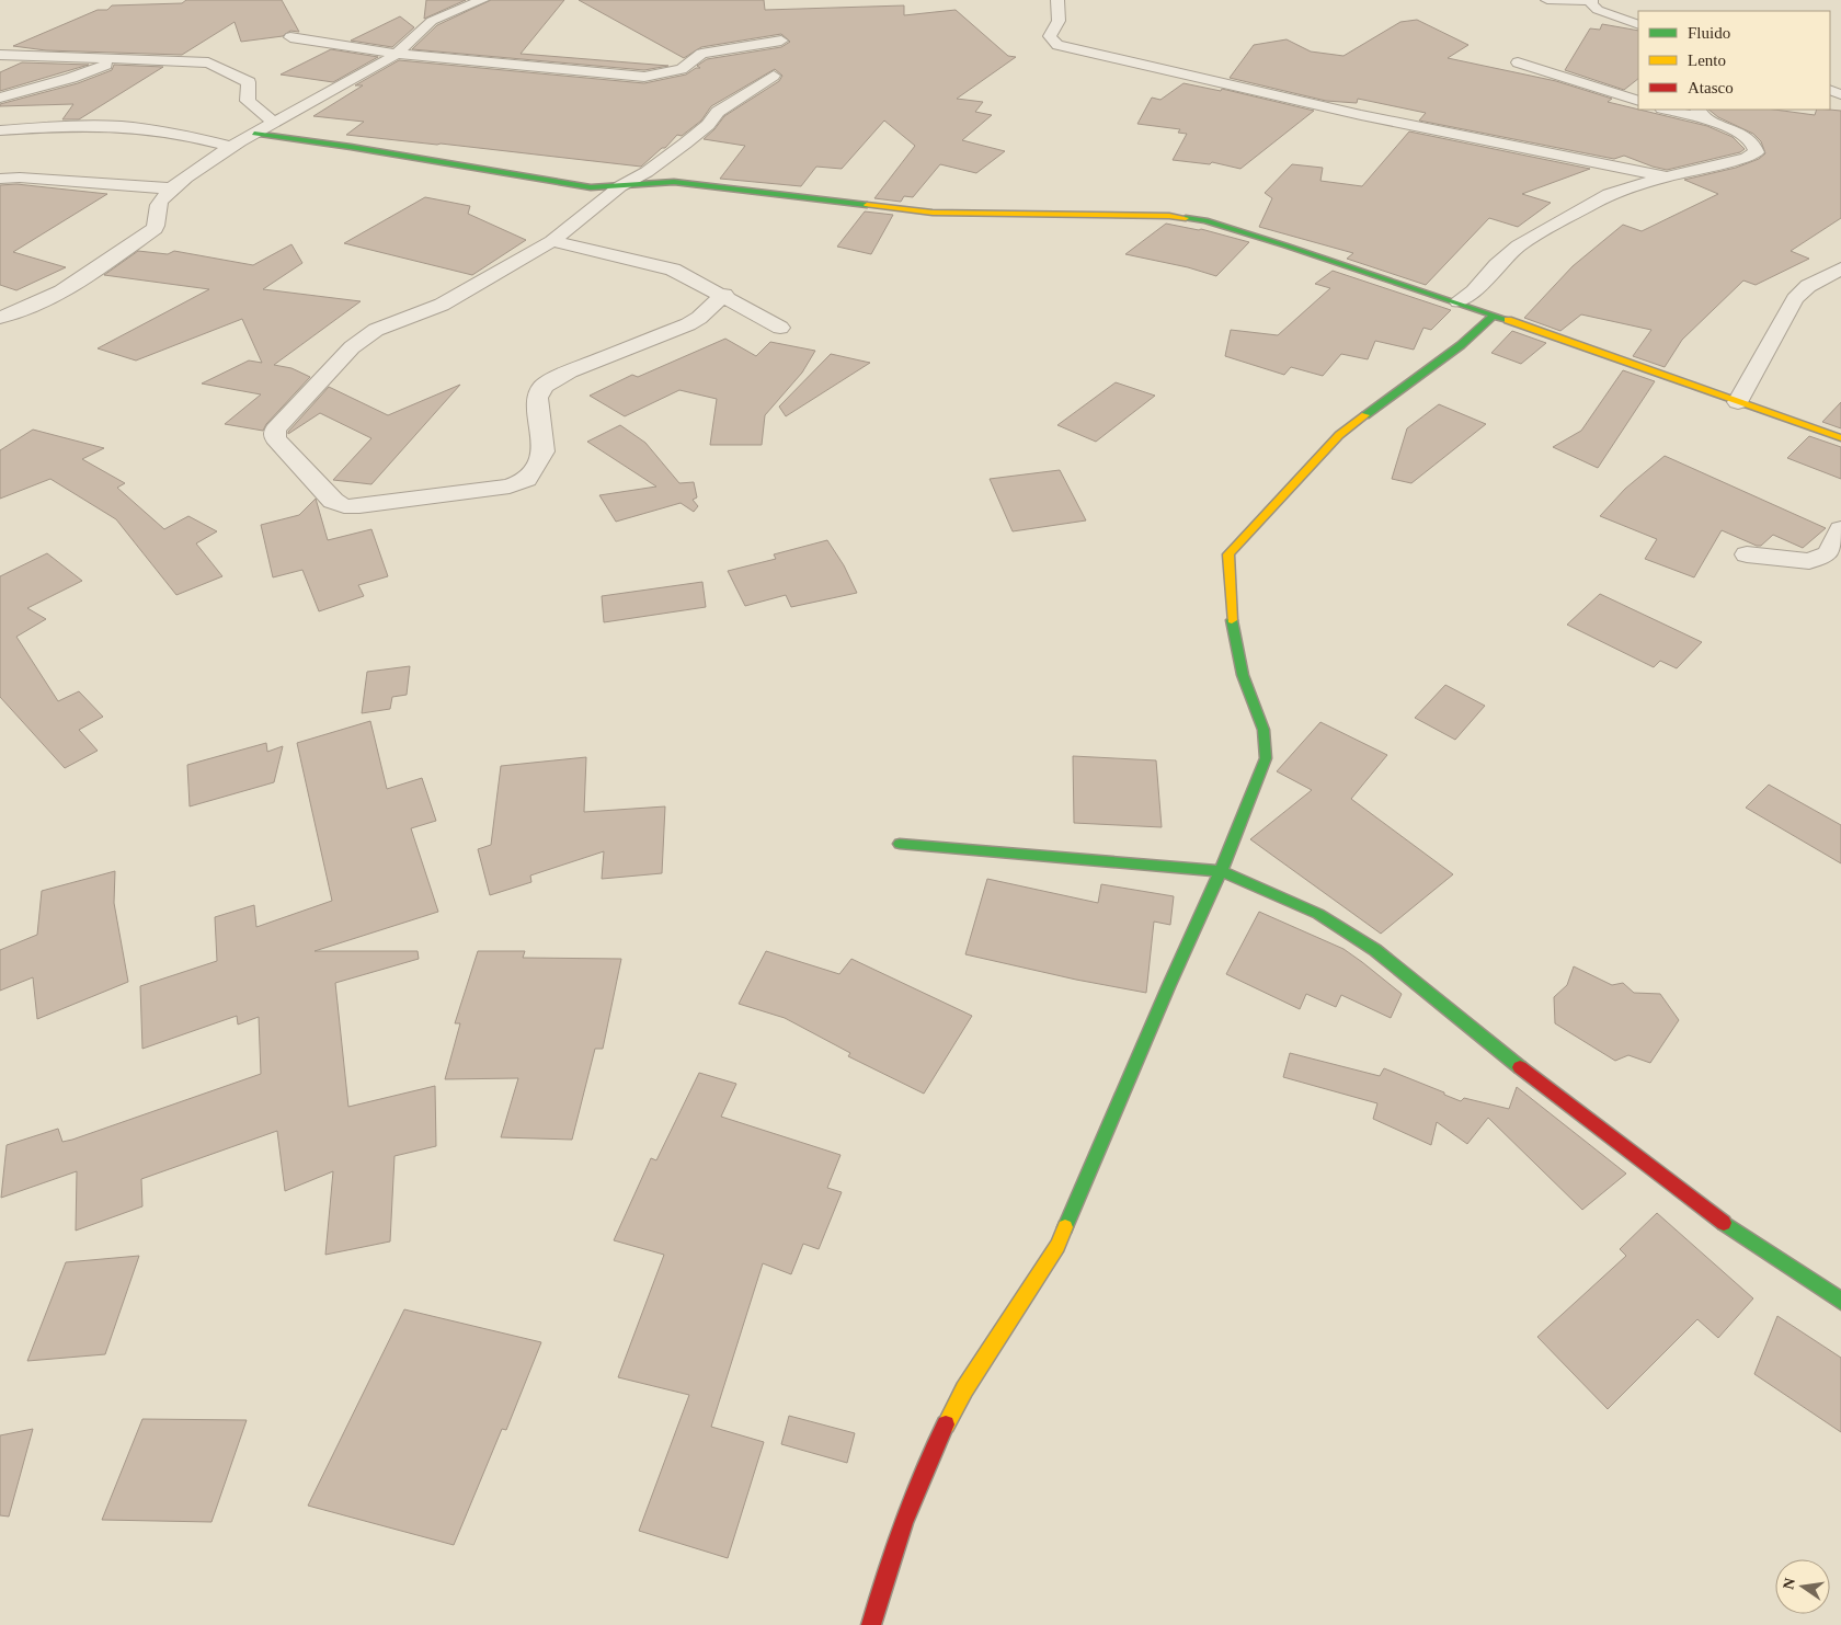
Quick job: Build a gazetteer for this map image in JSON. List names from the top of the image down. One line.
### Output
{"legend":["Fluido","Lento","Atasco"],"north":"left"}
